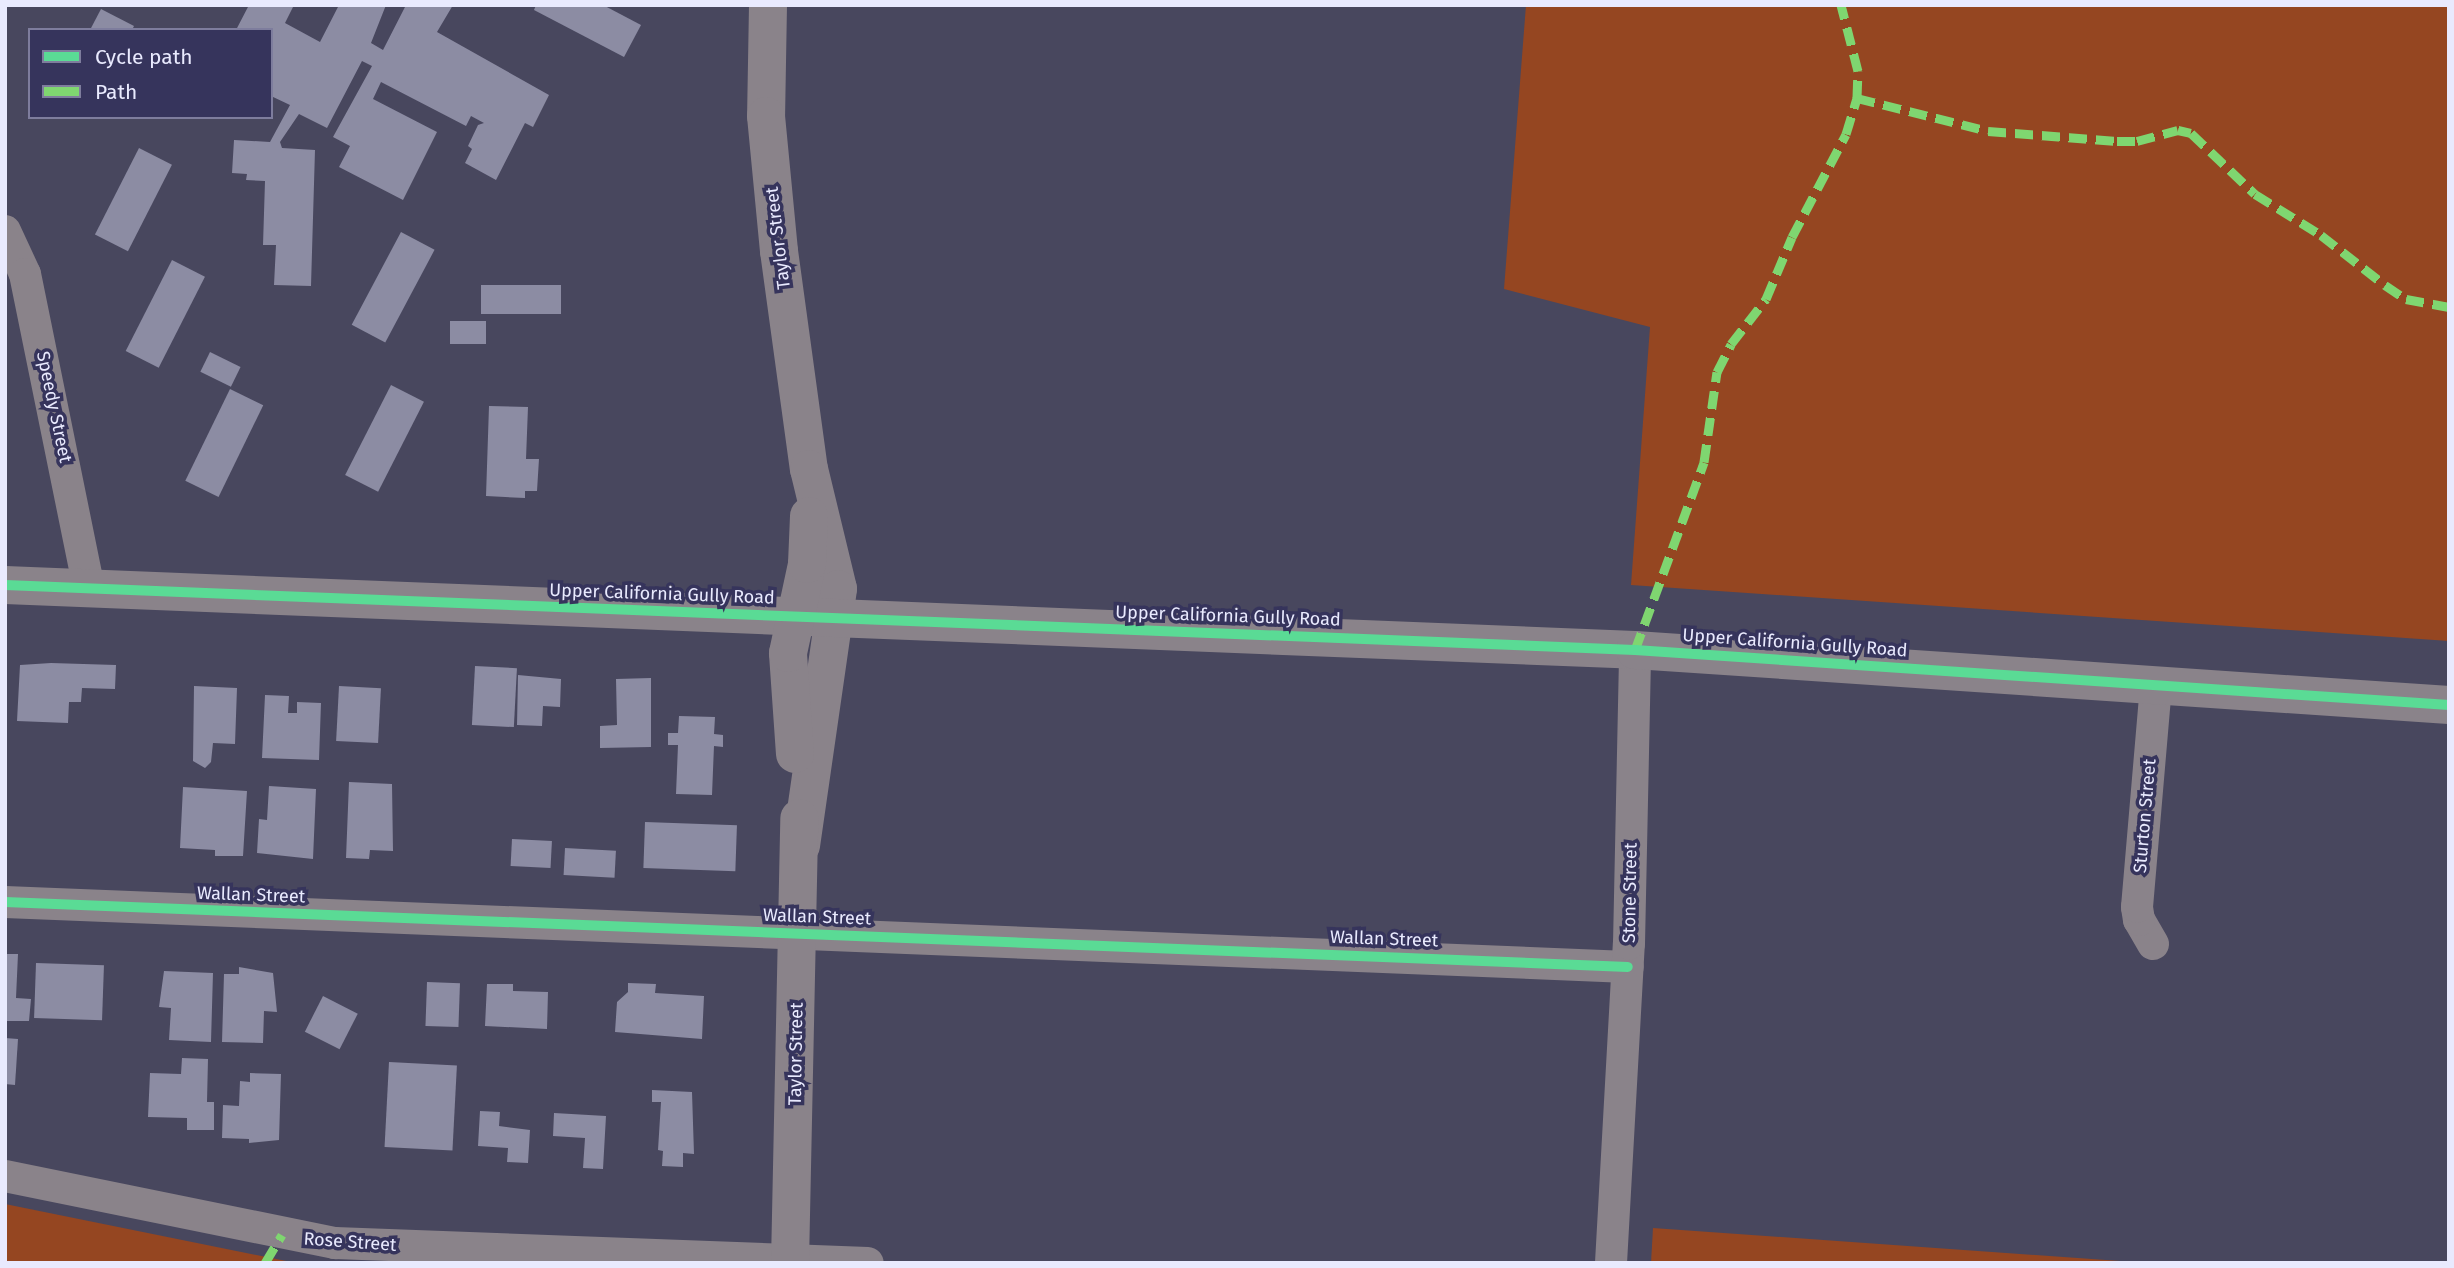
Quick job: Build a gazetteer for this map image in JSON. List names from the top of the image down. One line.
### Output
{"streets":{"street":["Taylor Street","Speedy Street","Upper California Gully Road","Sturton Street","Stone Street","Wallan Street","Rose Street"]},"crossings":[["Taylor Street","Upper California Gully Road"],["Taylor Street","Wallan Street"],["Taylor Street","Rose Street"],["Speedy Street","Upper California Gully Road"],["Upper California Gully Road","Sturton Street"],["Upper California Gully Road","Stone Street"],["Stone Street","Wallan Street"]],"legend":["Cycle path","Path"]}
